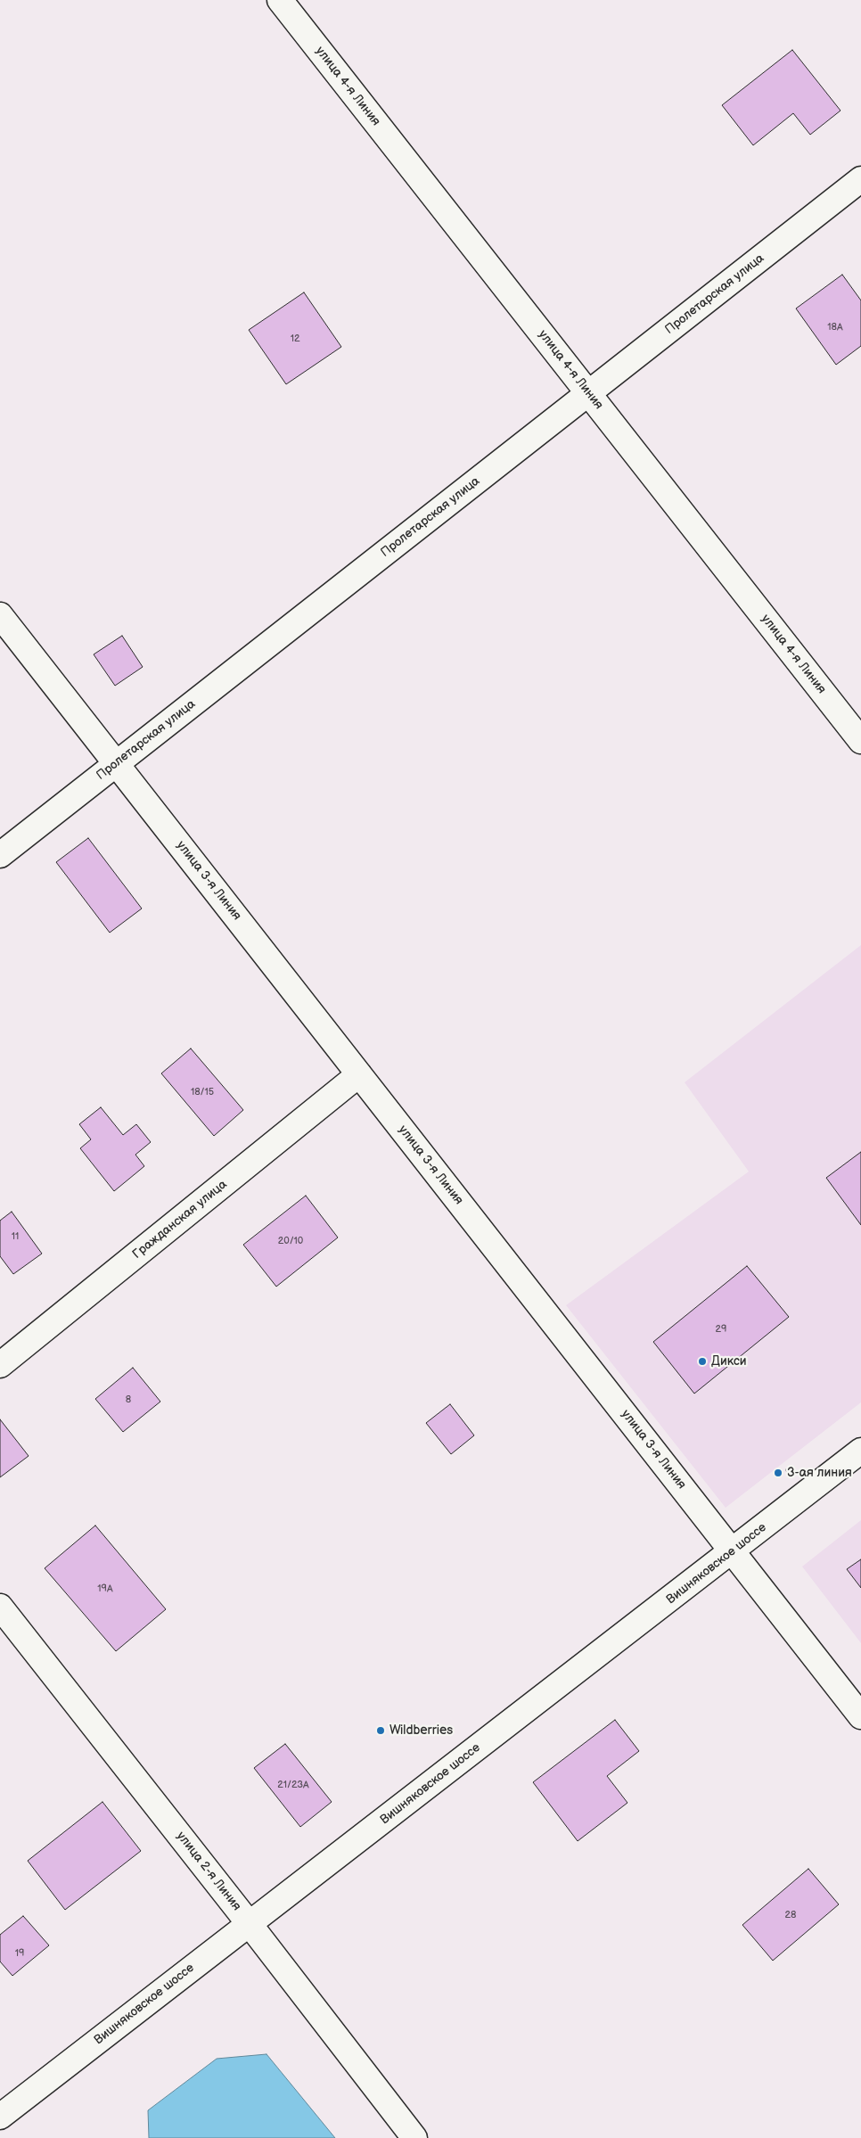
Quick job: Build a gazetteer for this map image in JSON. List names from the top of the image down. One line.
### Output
{"streets":{"street":["улица 4-я Линия","Пролетарская улица","улица 3-я Линия","Гражданская улица","Вишняковское шоссе","улица 2-я Линия"]},"crossings":[["улица 4-я Линия","Пролетарская улица"],["Пролетарская улица","улица 3-я Линия"],["улица 3-я Линия","Гражданская улица"],["улица 3-я Линия","Вишняковское шоссе"],["Вишняковское шоссе","улица 2-я Линия"]],"places":["Дикси","3-ая линия","Wildberries"],"house_numbers":["18А","12","18/15","11","20/10","29","8","19А","21/23А","28","19"]}
